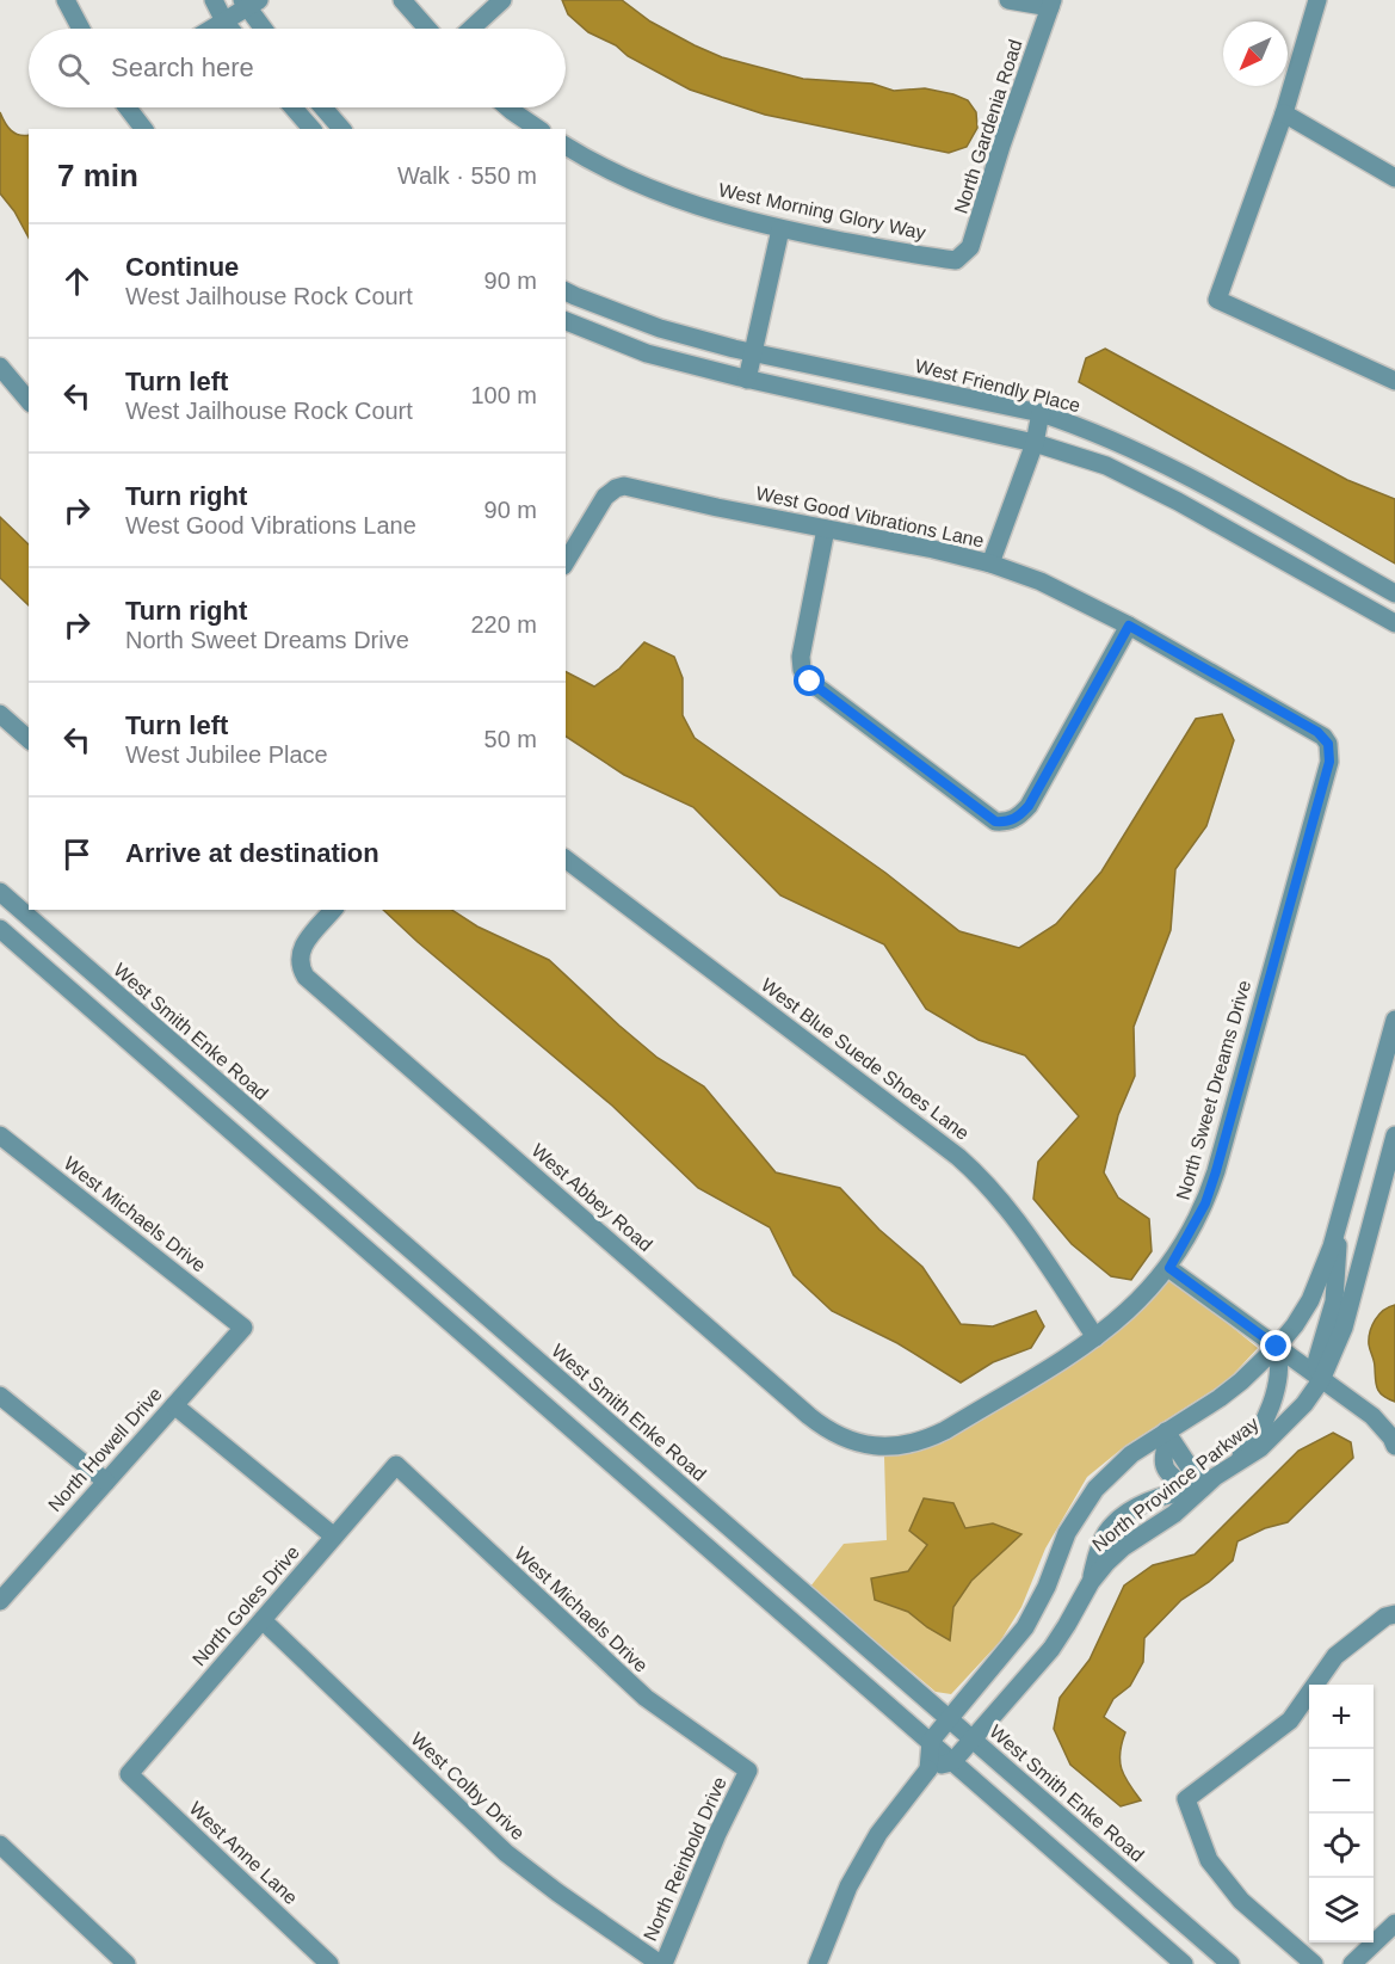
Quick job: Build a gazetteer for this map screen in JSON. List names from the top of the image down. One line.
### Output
{"streets":{"street":["North Gardenia Road","West Morning Glory Way","West Friendly Place","West Good Vibrations Lane","West Smith Enke Road","West Blue Suede Shoes Lane","North Sweet Dreams Drive","West Abbey Road","West Michaels Drive","North Howell Drive","North Province Parkway","North Goles Drive","West Colby Drive","West Anne Lane","North Reinbold Drive"]},"crossings":[["North Gardenia Road","West Morning Glory Way"],["West Good Vibrations Lane","North Sweet Dreams Drive"],["West Smith Enke Road","North Province Parkway"],["West Blue Suede Shoes Lane","North Sweet Dreams Drive"],["North Sweet Dreams Drive","West Abbey Road"],["West Michaels Drive","North Howell Drive"],["West Michaels Drive","North Goles Drive"],["West Michaels Drive","North Reinbold Drive"],["North Goles Drive","West Colby Drive"],["North Goles Drive","West Anne Lane"],["West Colby Drive","North Reinbold Drive"]],"north":"bottom left","page":{"search":"Search here","heading":["7 min","Walk · 550 m"],"list":[["Continue","West Jailhouse Rock Court","90 m"],["Turn left","West Jailhouse Rock Court","100 m"],["Turn right","West Good Vibrations Lane","90 m"],["Turn right","North Sweet Dreams Drive","220 m"],["Turn left","West Jubilee Place","50 m"],"Arrive at destination"],"map_buttons":["+","−"]}}
